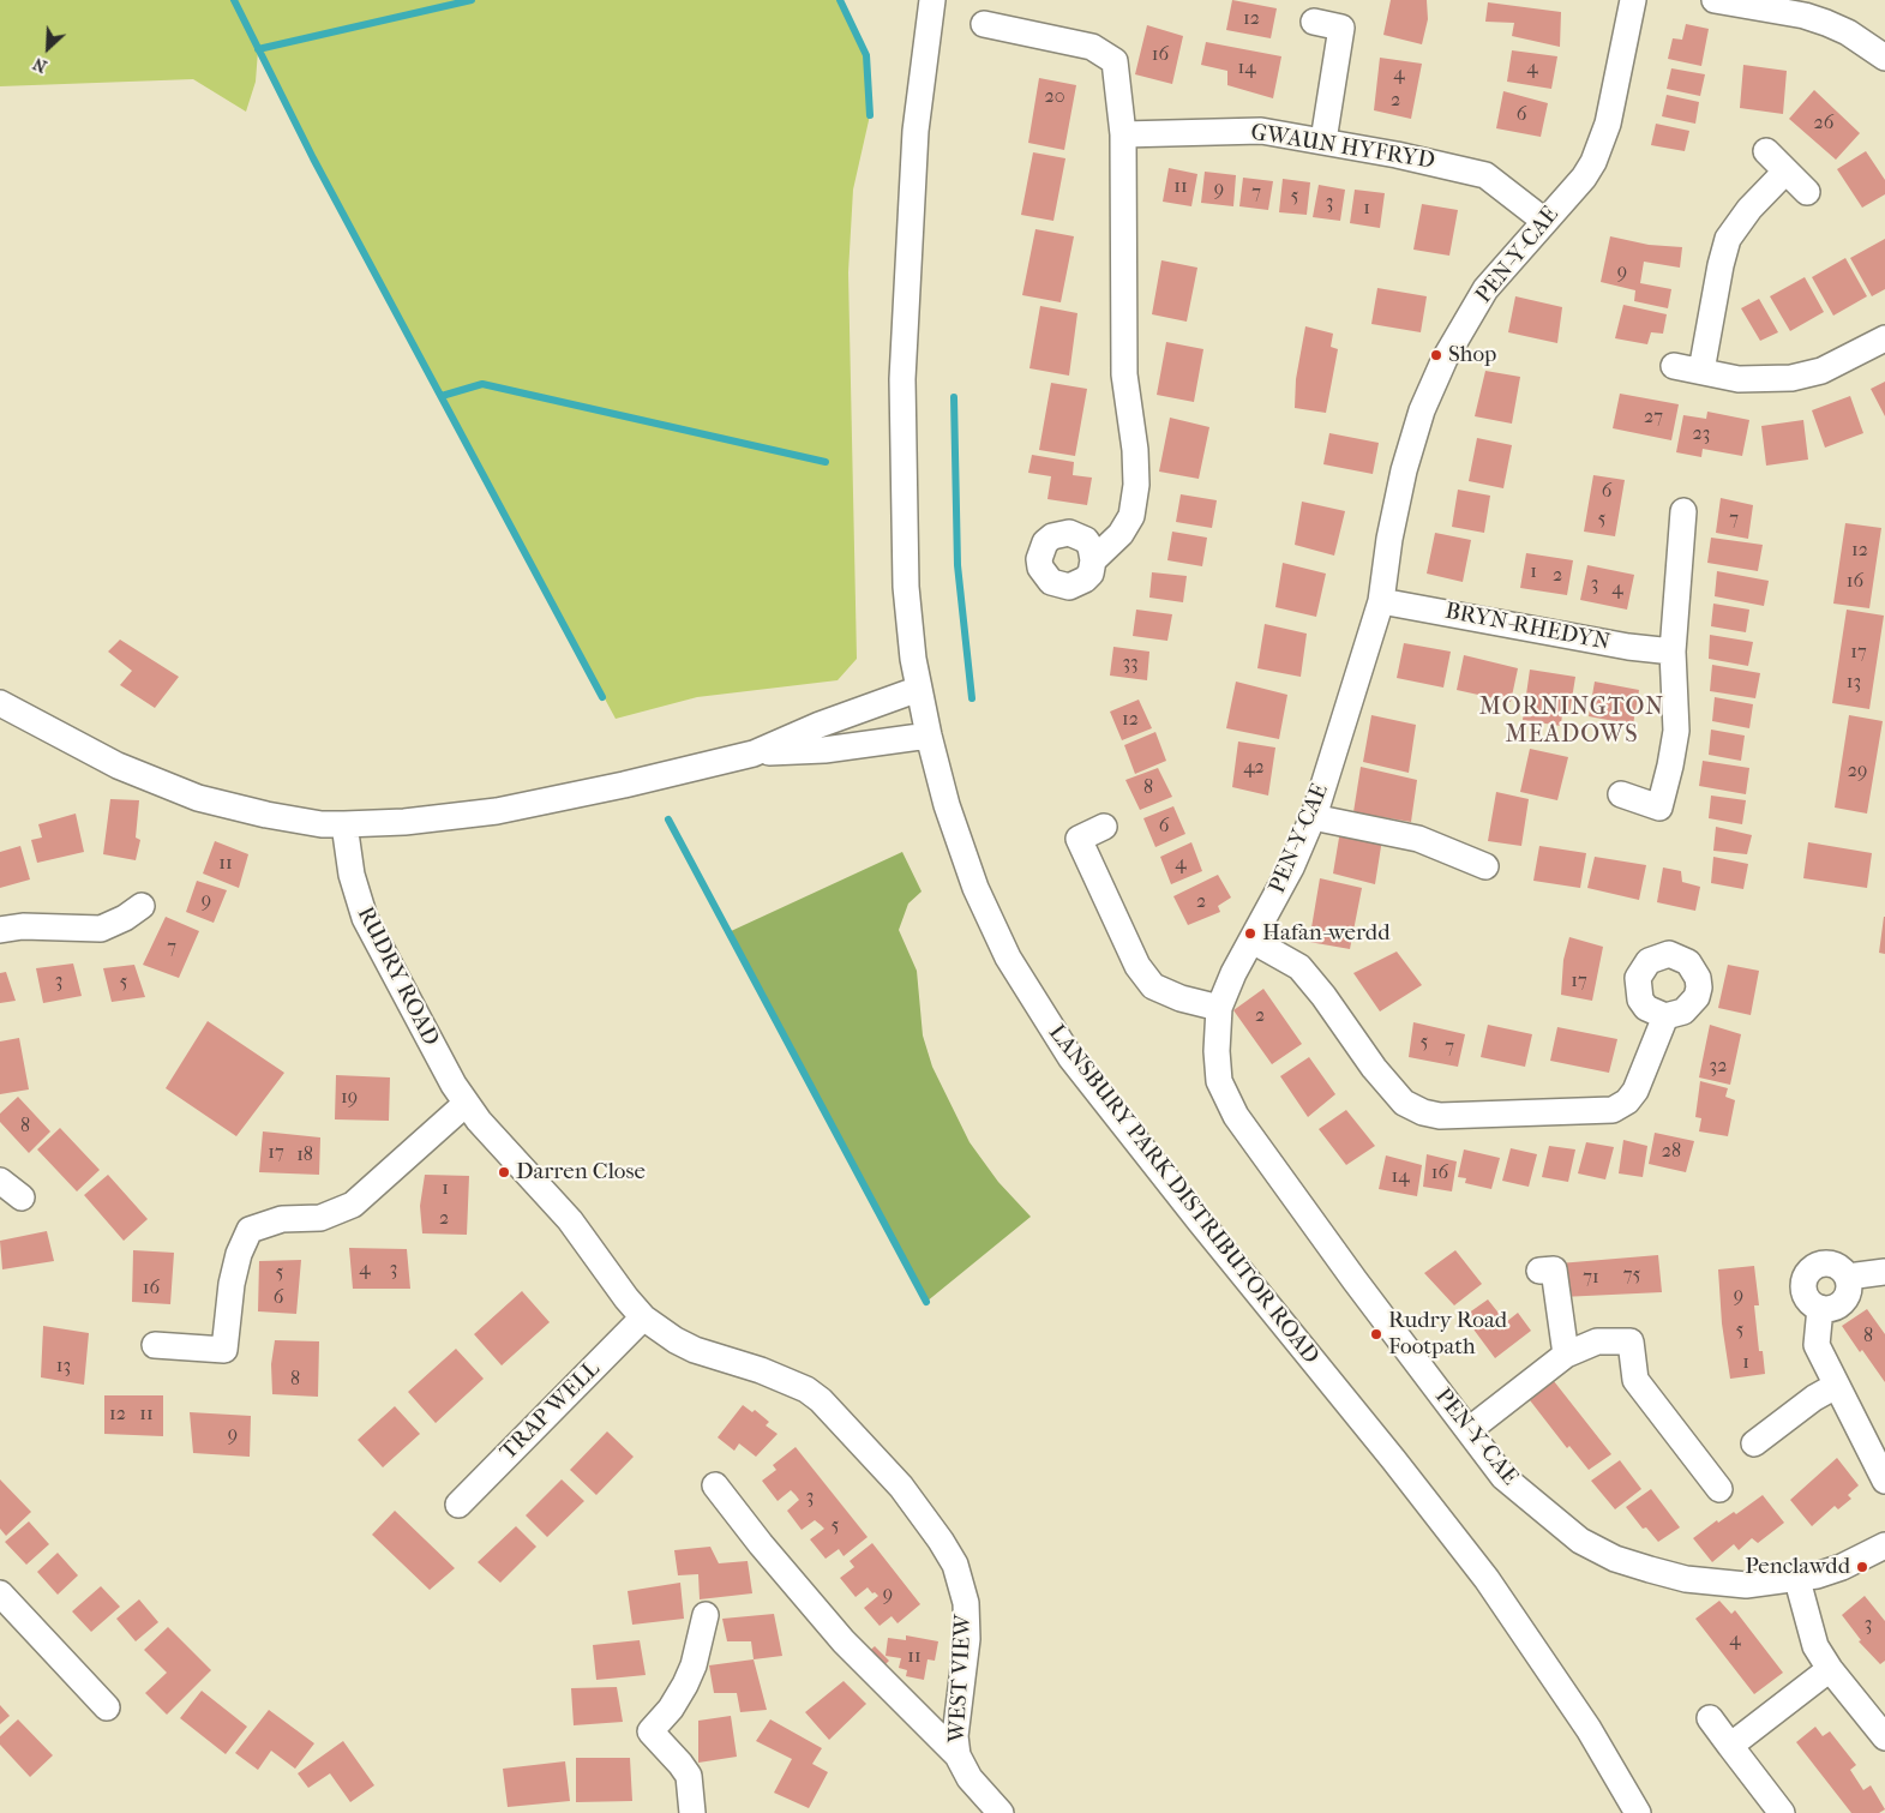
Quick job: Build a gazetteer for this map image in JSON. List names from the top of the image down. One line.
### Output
{"streets":{"street":["GWAUN HYFRYD","PEN-Y-CAE","BRYN-RHEDYN","RUDRY ROAD","LANSBURY PARK DISTRIBUTOR ROAD","TRAP WELL","WEST VIEW"]},"crossings":[["GWAUN HYFRYD","PEN-Y-CAE"],["PEN-Y-CAE","BRYN-RHEDYN"],["RUDRY ROAD","TRAP WELL"],["RUDRY ROAD","WEST VIEW"],["TRAP WELL","WEST VIEW"]],"districts":["MORNINGTON MEADOWS"],"places":["Shop","Hafan-werdd","Darren Close","Rudry Road Footpath","Penclawdd"],"house_numbers":["12","16","14","4","4","20","2","6","26","11","9","7","5","3","1","9","27","23","6","5","7","12","1","2","16","3","4","17","33","13","12","42","29","8","6","11","4","9","2","7","3","17","5","2","5","7","32","19","8","28","17","18","16","14","1","2","4","3","5","75","71","16","9","6","5","8","1","13","8","12","11","9","3","5","9","3","4","11"],"north":"bottom left"}
